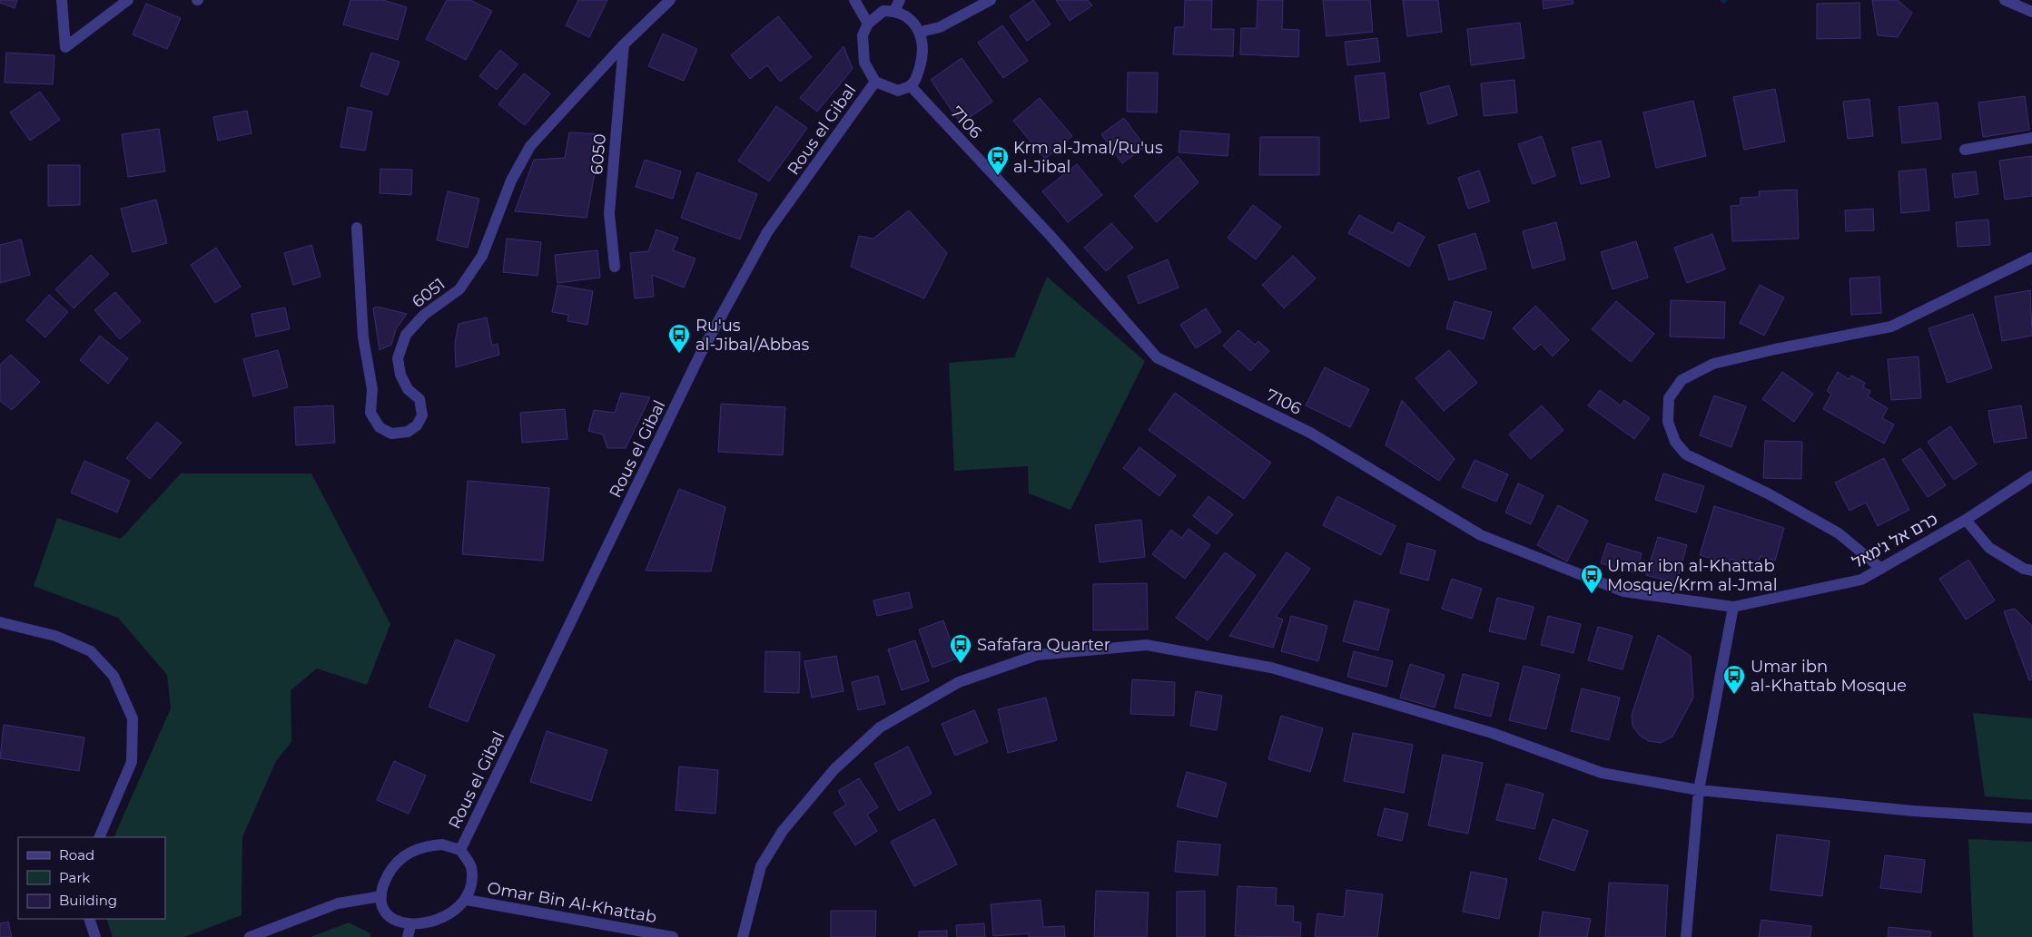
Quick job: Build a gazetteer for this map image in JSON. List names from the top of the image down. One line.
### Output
{"streets":{"street":["7106","Rous el Gibal","6050","6051","כרם אל ג'מאל","Omar Bin Al-Khattab"]},"crossings":[["7106","Rous el Gibal"],["7106","כרם אל ג'מאל"],["Rous el Gibal","Omar Bin Al-Khattab"],["6050","6051"]],"places":{"bus stop":["Krm al-Jmal/Ru'us al-Jibal","Ru'us al-Jibal/Abbas","Umar ibn al-Khattab Mosque/Krm al-Jmal","Safafara Quarter","Umar ibn al-Khattab Mosque"]},"legend":["Road","Park","Building"]}
